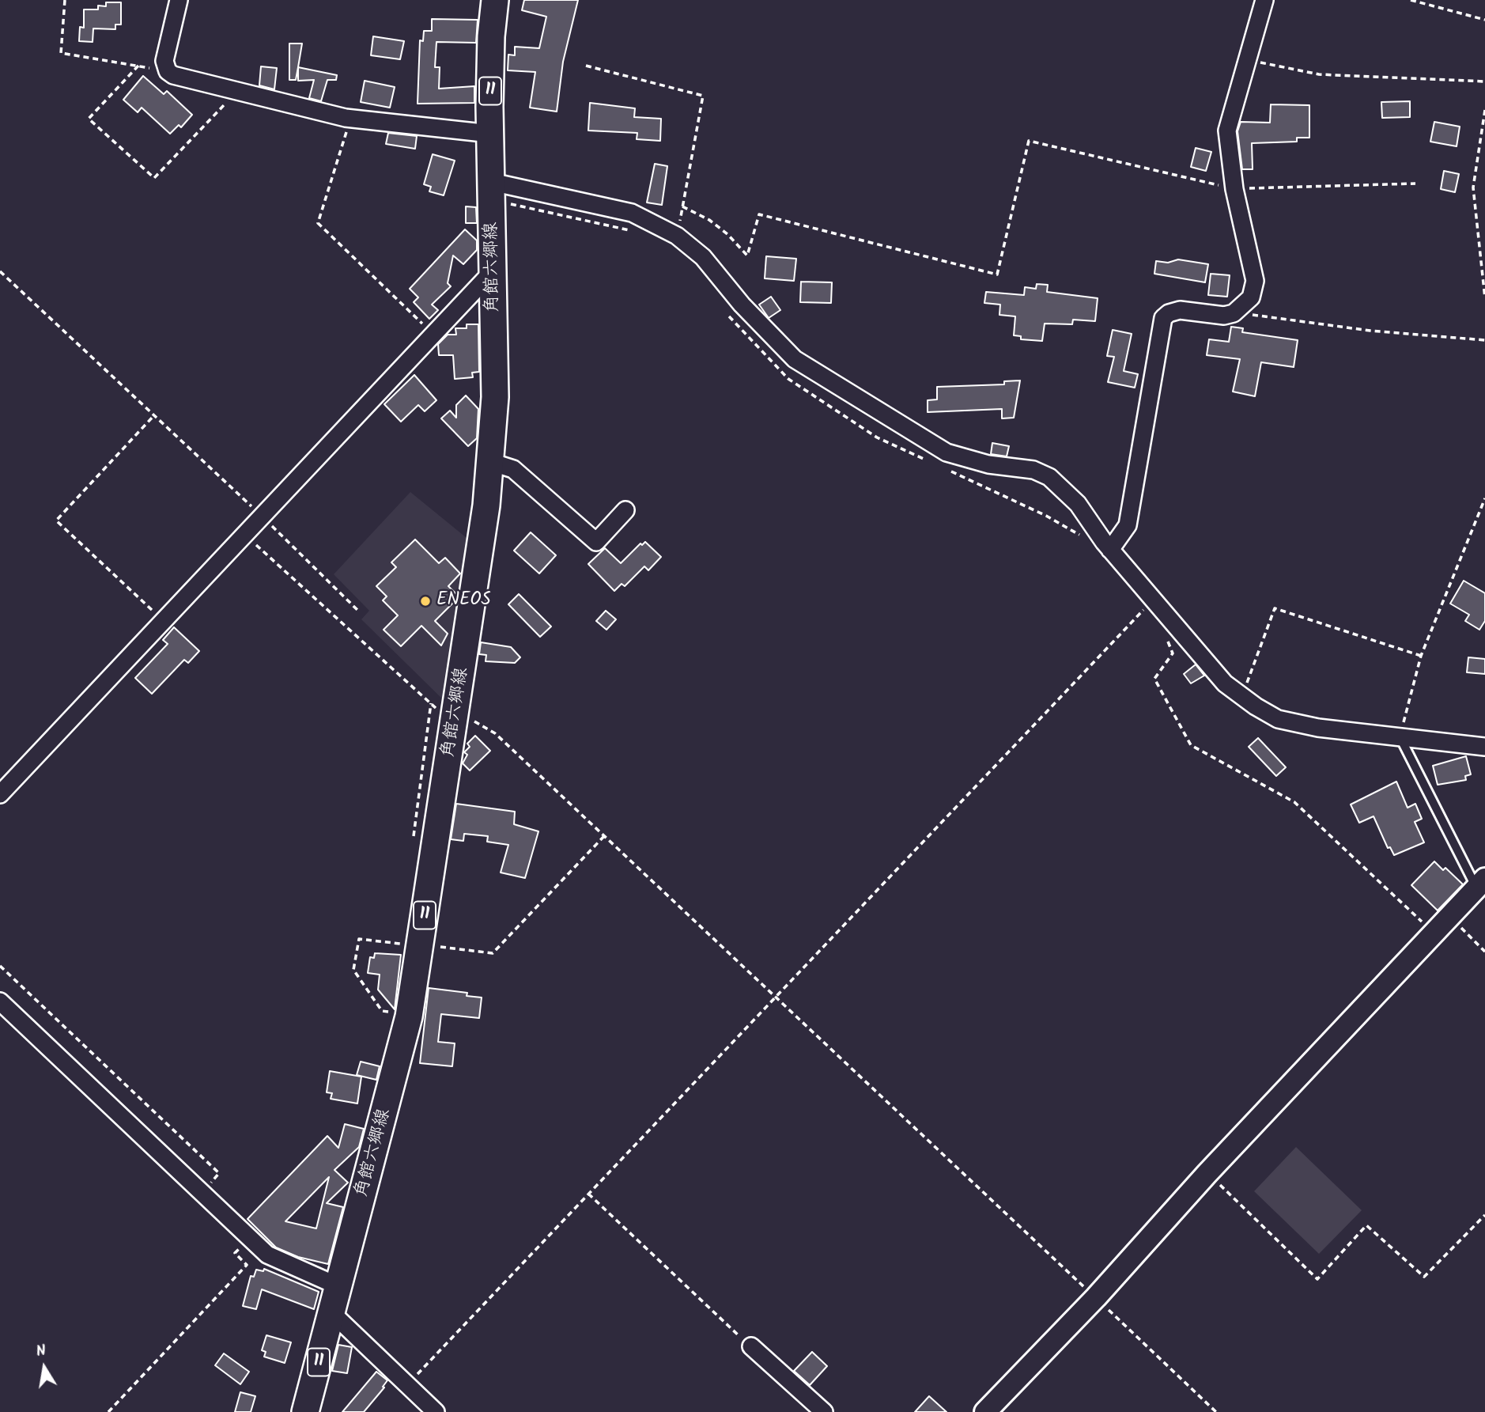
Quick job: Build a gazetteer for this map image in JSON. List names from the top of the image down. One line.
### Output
{"streets":{"main road":["11","角館六郷線"]},"places":["ENEOS"],"north":"top"}
